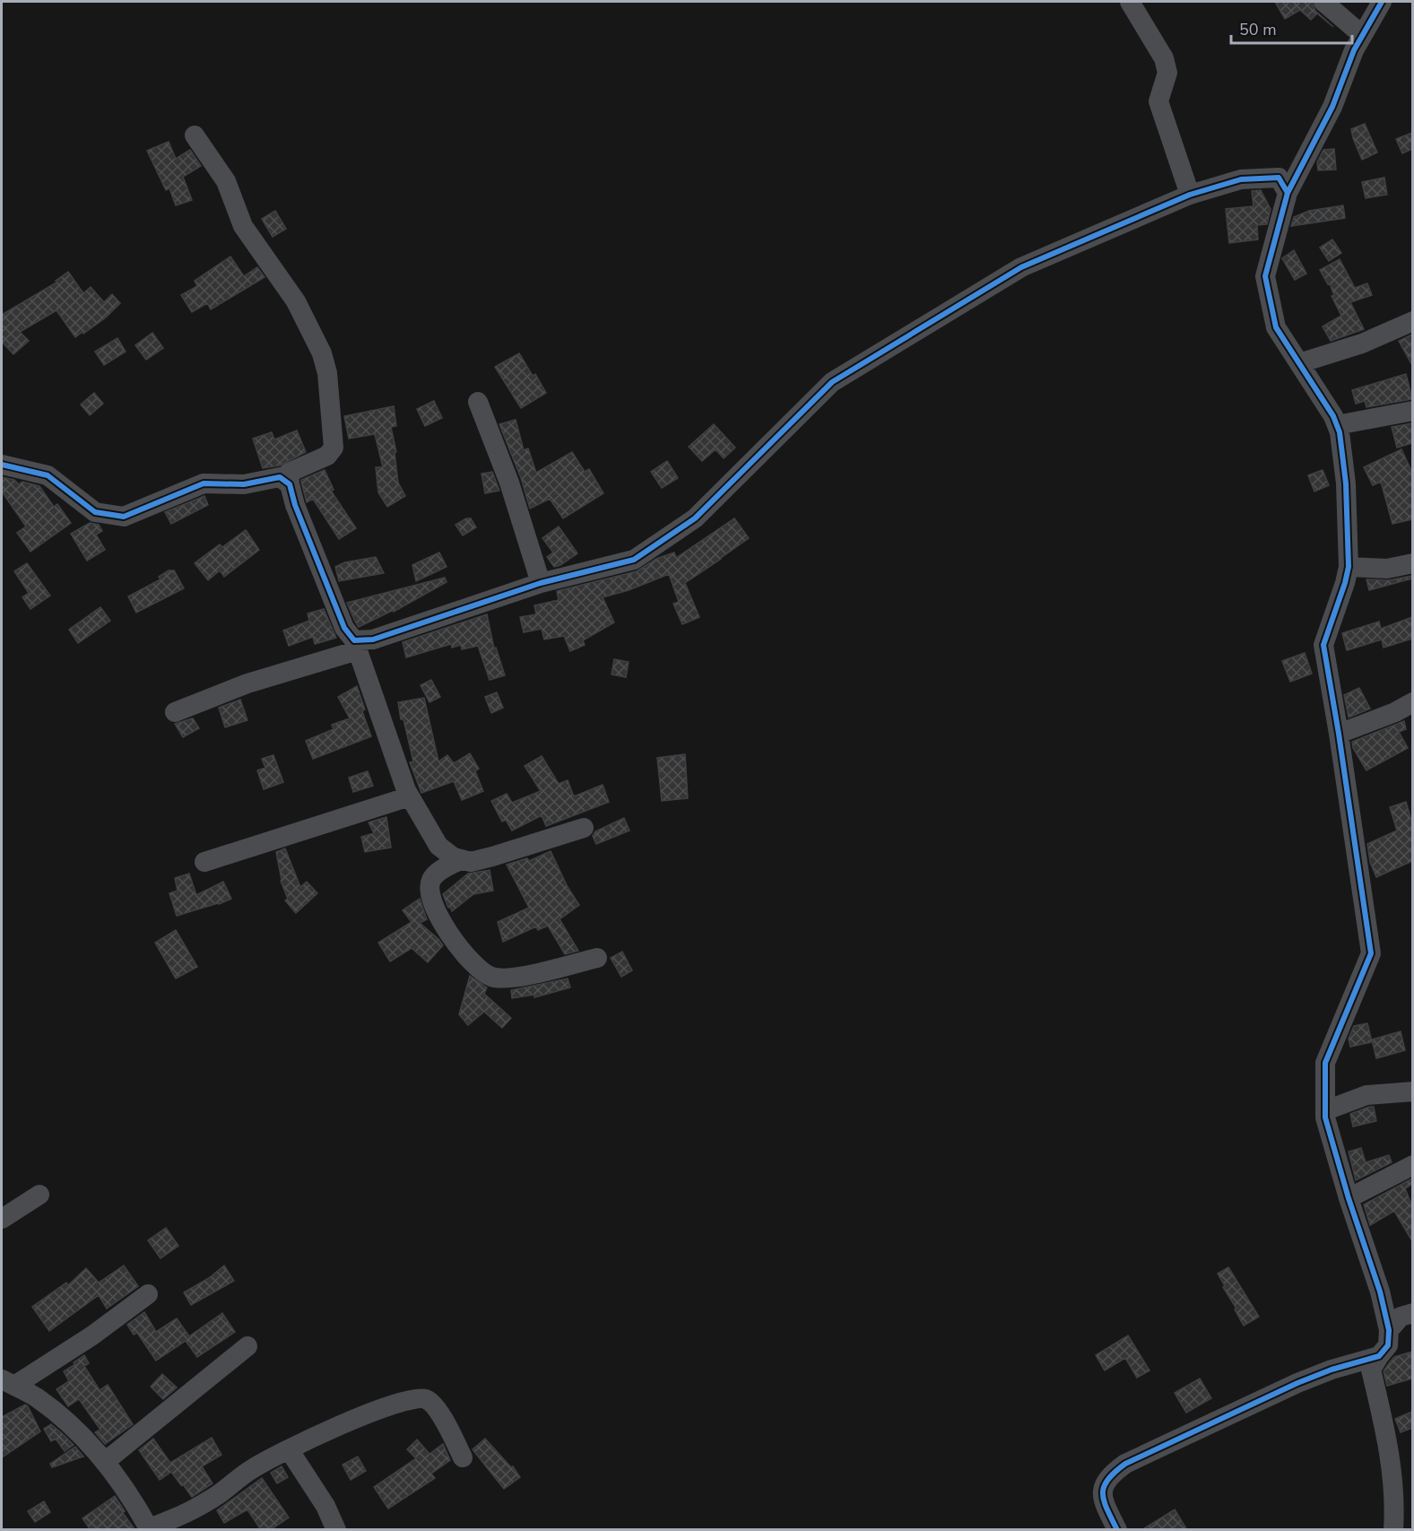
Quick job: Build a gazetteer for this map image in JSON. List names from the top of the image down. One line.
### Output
{"scale_bar":"50 m"}
